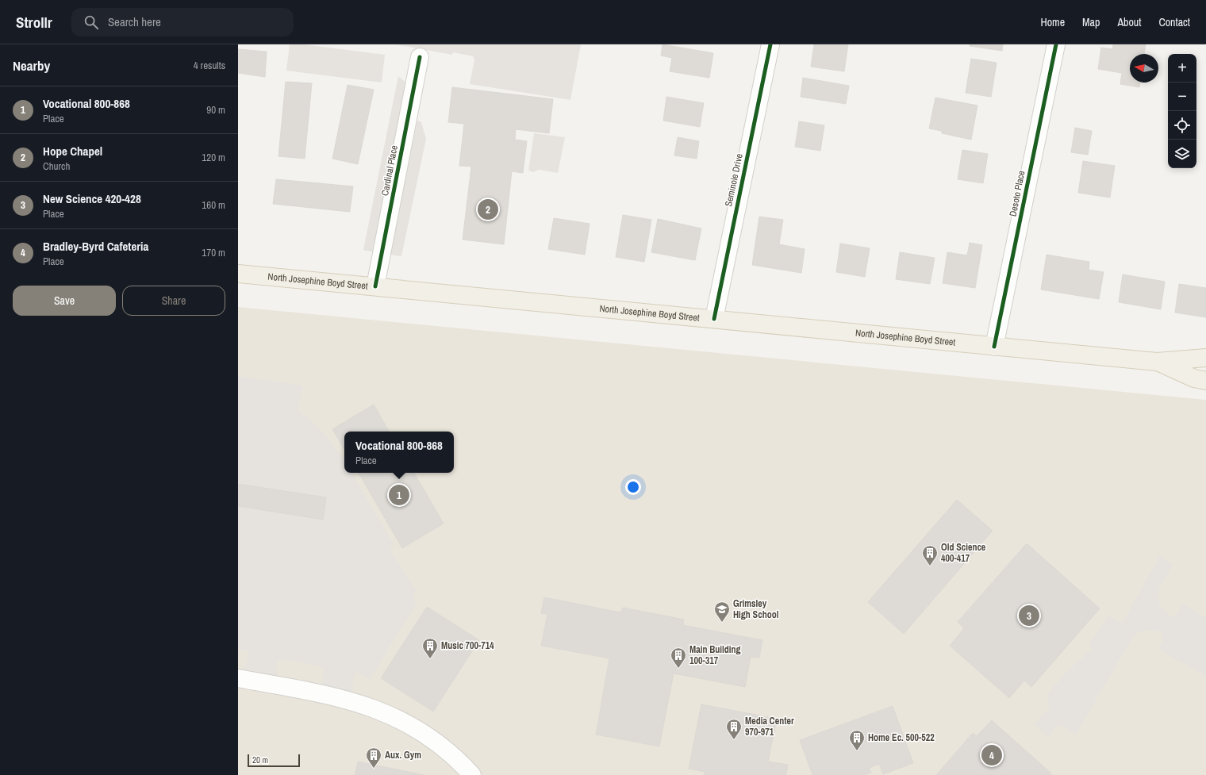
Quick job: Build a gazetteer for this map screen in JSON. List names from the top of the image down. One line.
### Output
{"streets":{"main road":["North Josephine Boyd Street"],"street":["Cardinal Place","Seminole Drive","Desoto Place"]},"crossings":[["Cardinal Place","North Josephine Boyd Street"],["Seminole Drive","North Josephine Boyd Street"],["Desoto Place","North Josephine Boyd Street"]],"places":{"building":["Old Science 400-417","Music 700-714","Main Building 100-317","Media Center 970-971","Home Ec. 500-522","Aux. Gym"],"school or university":["Grimsley High School"]},"scale_bar":"20 m","north":"left","page":{"header":"Strollr","search":"Search here","nav":["Home","Map","About","Contact"],"heading":["Nearby","4 results"],"map_buttons":["+","−"],"list":[{"mark":"1","name":"Vocational 800-868","note":"Place","value":"90 m"},{"mark":"2","name":"Hope Chapel","note":"Church","value":"120 m"},{"mark":"3","name":"New Science 420-428","note":"Place","value":"160 m"},{"mark":"4","name":"Bradley-Byrd Cafeteria","note":"Place","value":"170 m"}],"pins":["2","1","3","4"],"buttons":["Save","Share"],"popup":["Vocational 800-868","Place"],"scale":"20 m"}}
